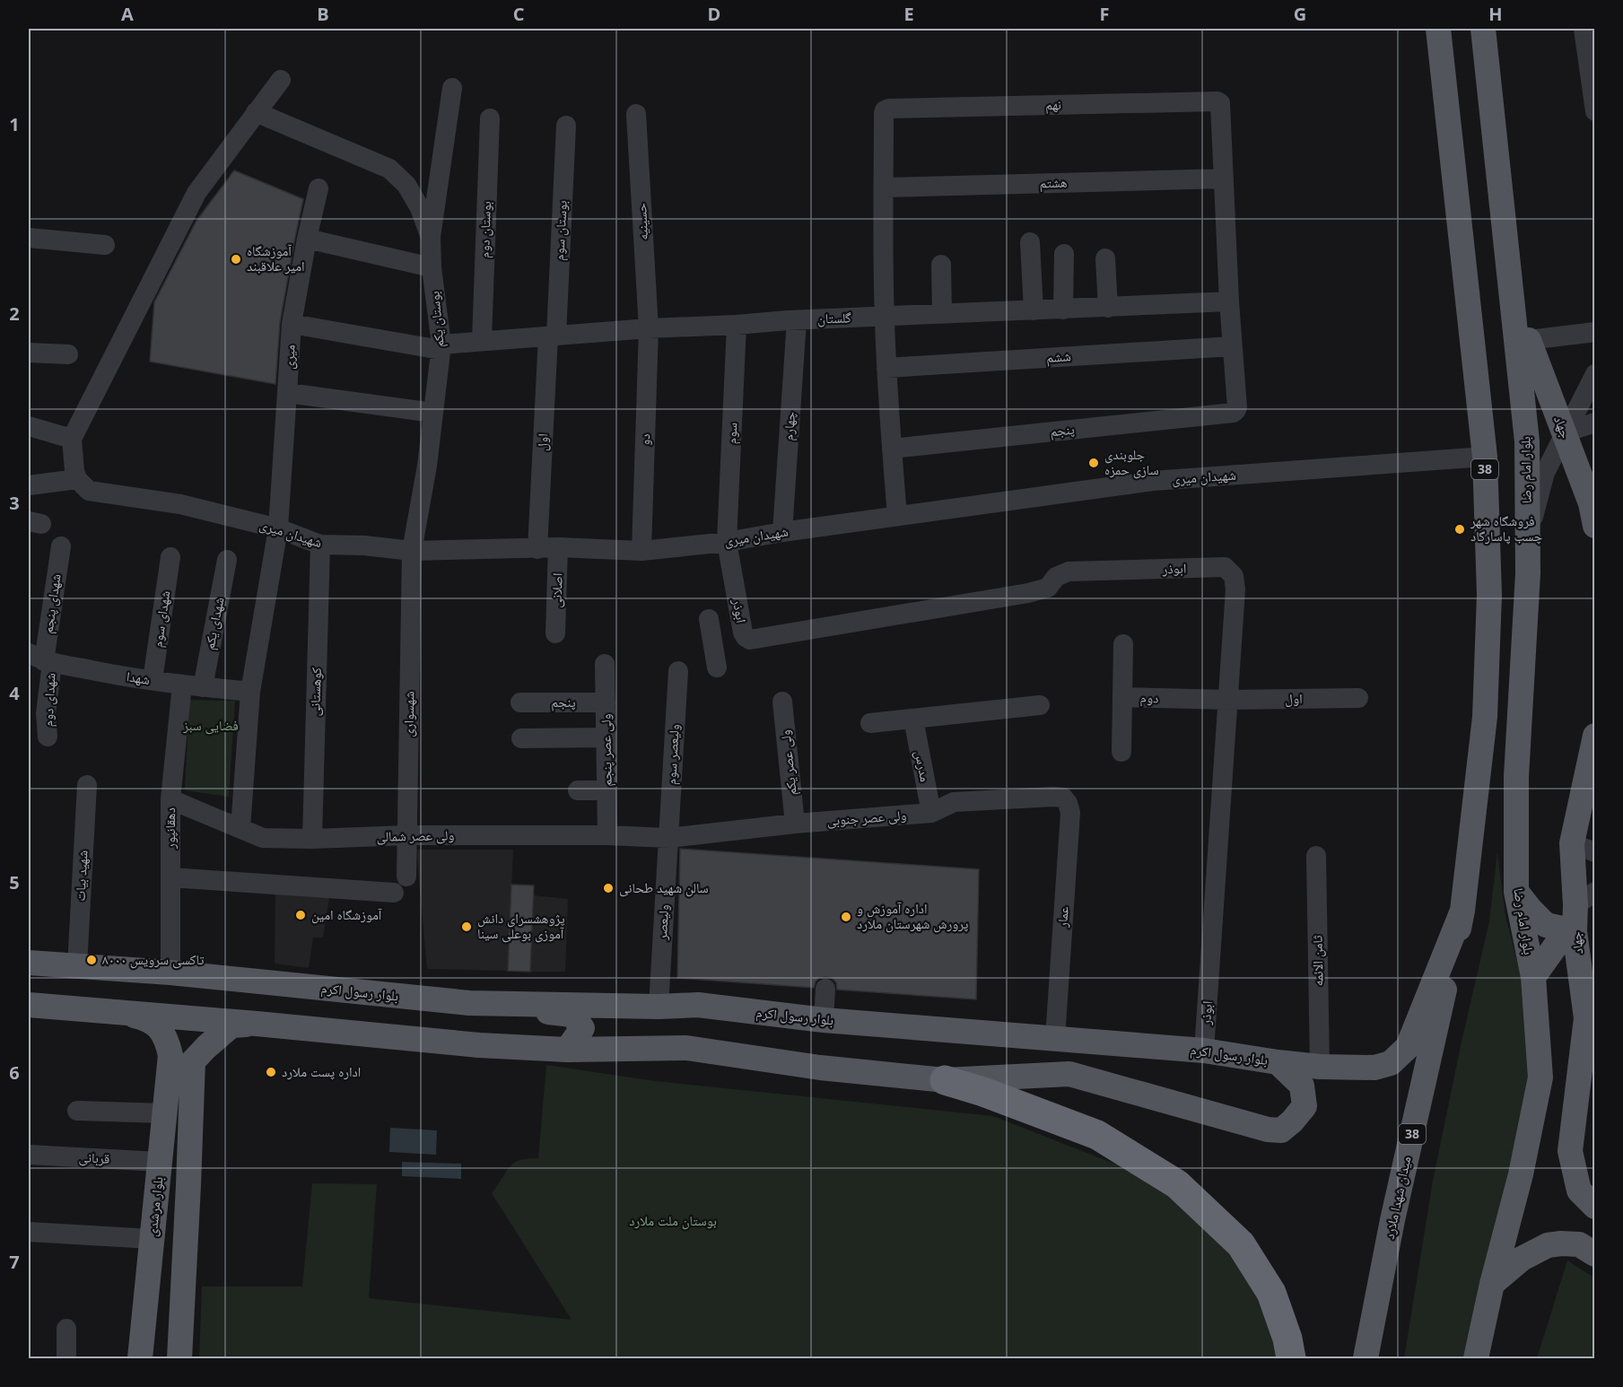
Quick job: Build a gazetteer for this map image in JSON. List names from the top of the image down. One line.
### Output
{"streets":{"main road":["جهاد","38","بلوار امام رضا","بلوار رسول اکرم","میدان شهدا ملارد","بلوار مرشدی"],"street":["نهم","هشتم","حسینیه","بوستان دوم","بوستان سوم","گلستان","بوستان یکم","میری","ششم","چهارم","پنجم","سوم","دو","اول","شهیدان میری","ابوذر","اصلانی","شهدای پنجم","شهدای سوم","شهدای یکم","شهدا","کوهستانی","دوم","شهدای دوم","شهسواری","ولی عصر پنجم","ولیعصر سوم","ولی عصر یکم","مدرس","ولی عصر جنوبی","دهقانپور","ولی عصر شمالی","شهید بیات","عمار","ولیعصر","ثامن الائمه","قربانی"]},"crossings":[["نهم","هشتم"],["حسینیه","گلستان"],["حسینیه","دو"],["بوستان دوم","گلستان"],["بوستان سوم","گلستان"],["بوستان سوم","اول"],["گلستان","بوستان یکم"],["گلستان","میری"],["گلستان","چهارم"],["گلستان","سوم"],["گلستان","دو"],["گلستان","اول"],["بوستان یکم","شهیدان میری"],["بوستان یکم","شهسواری"],["میری","شهیدان میری"],["ششم","پنجم"],["چهارم","شهیدان میری"],["جهاد","بلوار امام رضا"],["پنجم","ولی عصر پنجم"],["سوم","شهیدان میری"],["سوم","ابوذر"],["دو","شهیدان میری"],["اول","شهیدان میری"],["اول","ابوذر"],["اول","دوم"],["38","شهیدان میری"],["38","بلوار رسول اکرم"],["38","میدان شهدا ملارد"],["شهیدان میری","ابوذر"],["شهیدان میری","اصلانی"],["شهیدان میری","کوهستانی"],["شهیدان میری","شهسواری"],["ابوذر","دوم"],["ابوذر","بلوار رسول اکرم"],["شهدای پنجم","شهدا"],["شهدای پنجم","شهدای دوم"],["شهدای سوم","شهدا"],["شهدای یکم","شهدا"],["شهدا","شهدای دوم"],["شهدا","دهقانپور"],["کوهستانی","ولی عصر شمالی"],["شهسواری","ولی عصر شمالی"],["ولی عصر پنجم","ولی عصر شمالی"],["ولیعصر سوم","ولی عصر جنوبی"],["ولیعصر سوم","ولی عصر شمالی"],["ولیعصر سوم","ولیعصر"],["ولی عصر یکم","ولی عصر جنوبی"],["مدرس","ولی عصر جنوبی"],["ولی عصر جنوبی","ولی عصر شمالی"],["ولی عصر جنوبی","عمار"],["ولی عصر جنوبی","ولیعصر"],["دهقانپور","ولی عصر شمالی"],["دهقانپور","بلوار رسول اکرم"],["ولی عصر شمالی","ولیعصر"],["شهید بیات","بلوار رسول اکرم"],["عمار","بلوار رسول اکرم"],["ولیعصر","بلوار رسول اکرم"],["ثامن الائمه","بلوار رسول اکرم"],["بلوار رسول اکرم","میدان شهدا ملارد"],["قربانی","بلوار مرشدی"]],"parks":["فضایی سبز","بوستان ملت ملارد"],"places":["آموزشگاه امیر علاقبند","جلوبندی سازی حمزه","فروشگاه شهر چسب پاسارگاد","سالن شهید طحانی","آموزشگاه امین","اداره آموزش و پرورش شهرستان ملارد","پژوهشسرای دانش آموزی بوعلی سینا","تاکسی سرویس ۸۰۰۰","اداره پست ملارد"],"grid":{"columns":["A","B","C","D","E","F","G","H"],"rows":["1","2","3","4","5","6","7"]}}
